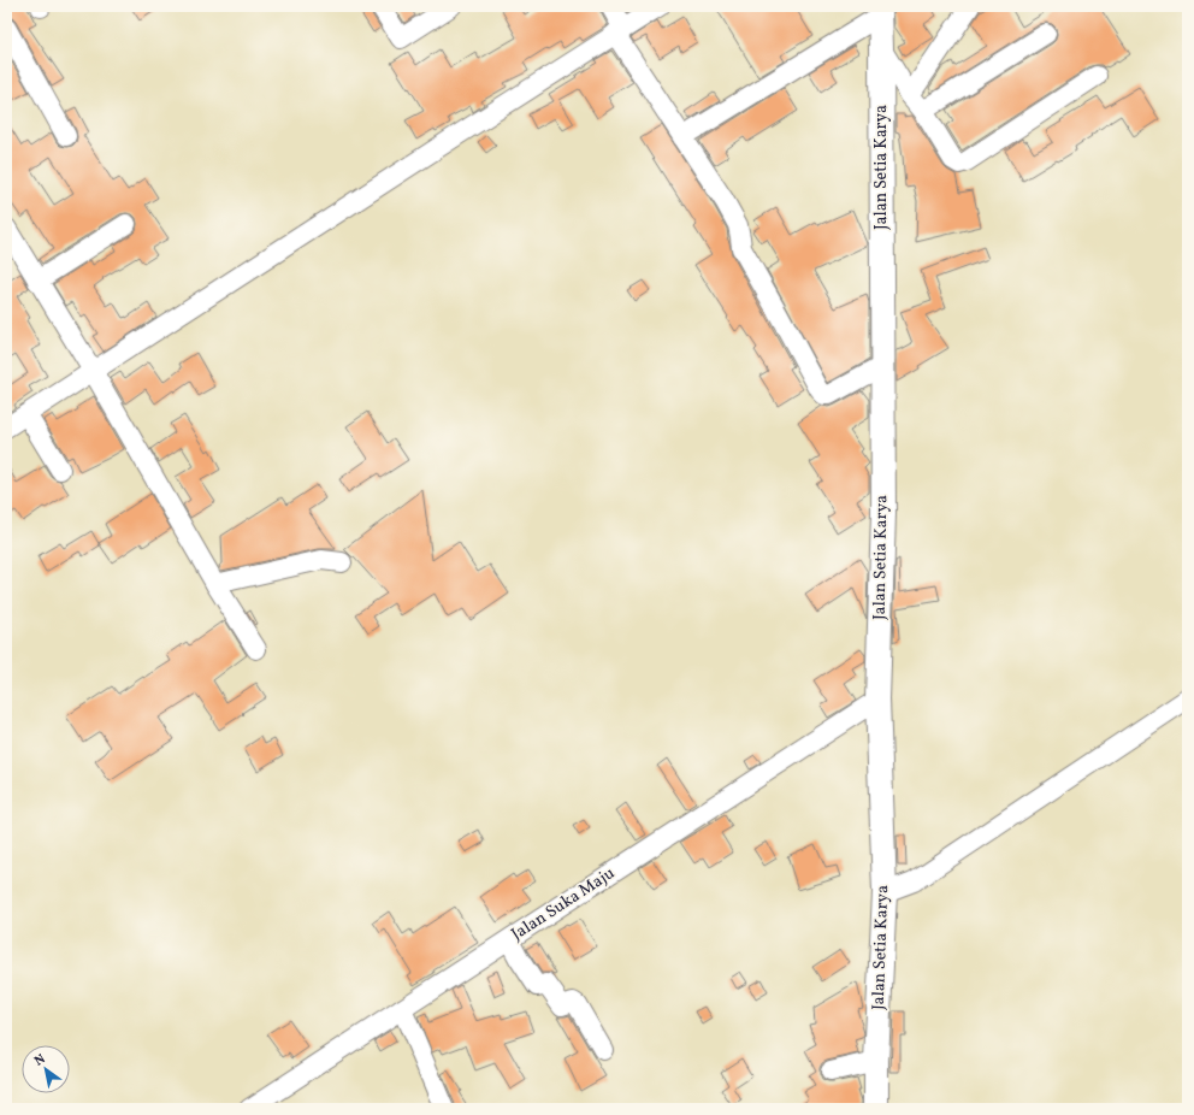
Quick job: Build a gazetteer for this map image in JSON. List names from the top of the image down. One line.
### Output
{"streets":{"main road":["Jalan Setia Karya"],"street":["Jalan Suka Maju"]},"crossings":[["Jalan Setia Karya","Jalan Suka Maju"]],"north":"top left"}
